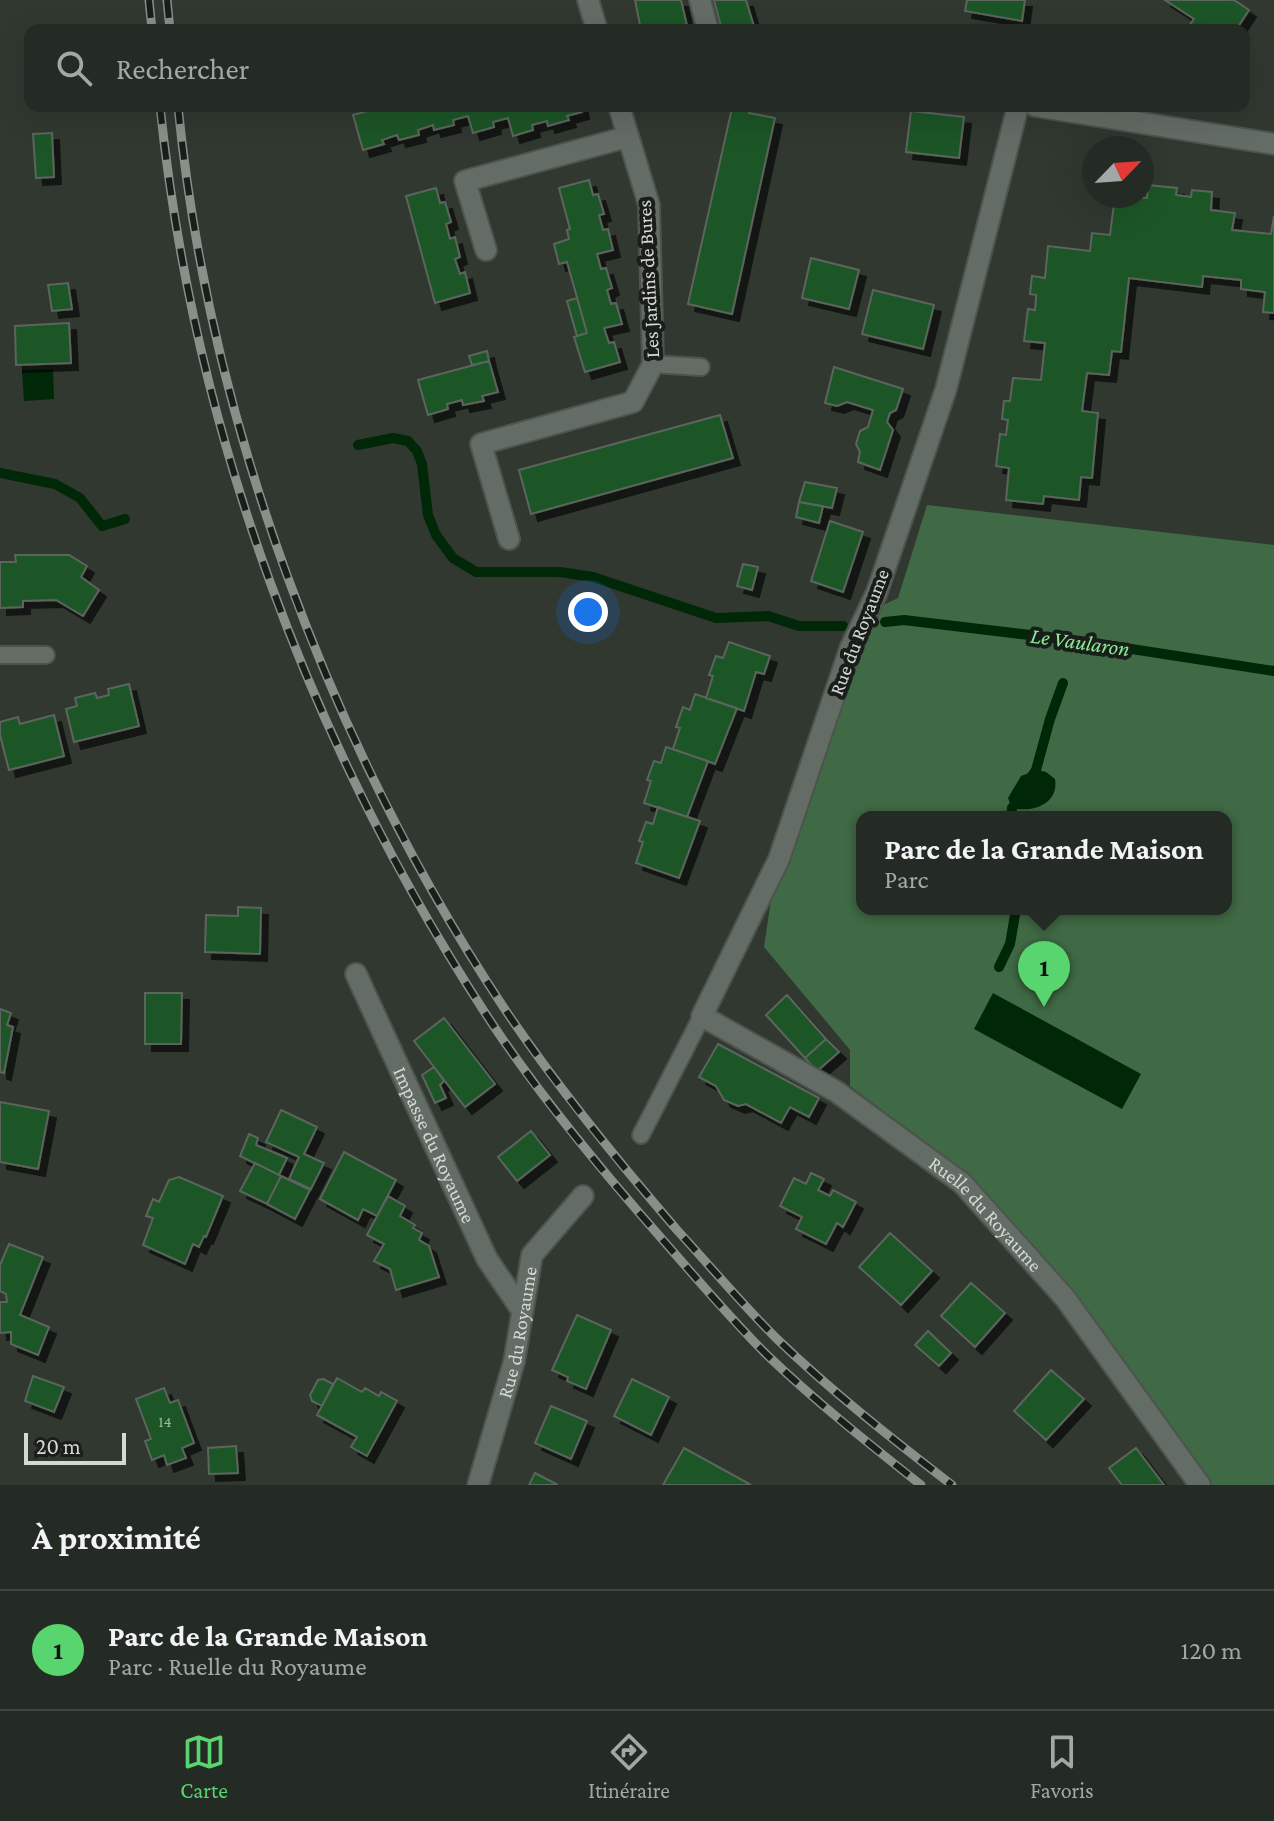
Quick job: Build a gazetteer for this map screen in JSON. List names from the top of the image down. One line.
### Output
{"streets":{"street":["Les Jardins de Bures","Rue du Royaume","Impasse du Royaume","Ruelle du Royaume"]},"crossings":[["Rue du Royaume","Impasse du Royaume"],["Rue du Royaume","Ruelle du Royaume"]],"water":["Le Vaularon"],"house_numbers":["14"],"scale_bar":"20 m","north":"top right","page":{"search":"Rechercher","popup":["Parc de la Grande Maison","Parc"],"pins":"1","scale":"20 m","heading":"À proximité","list":[{"mark":"1","name":"Parc de la Grande Maison","note":"Parc · Ruelle du Royaume","value":"120 m"}],"nav":["Carte","Itinéraire","Favoris"]}}
